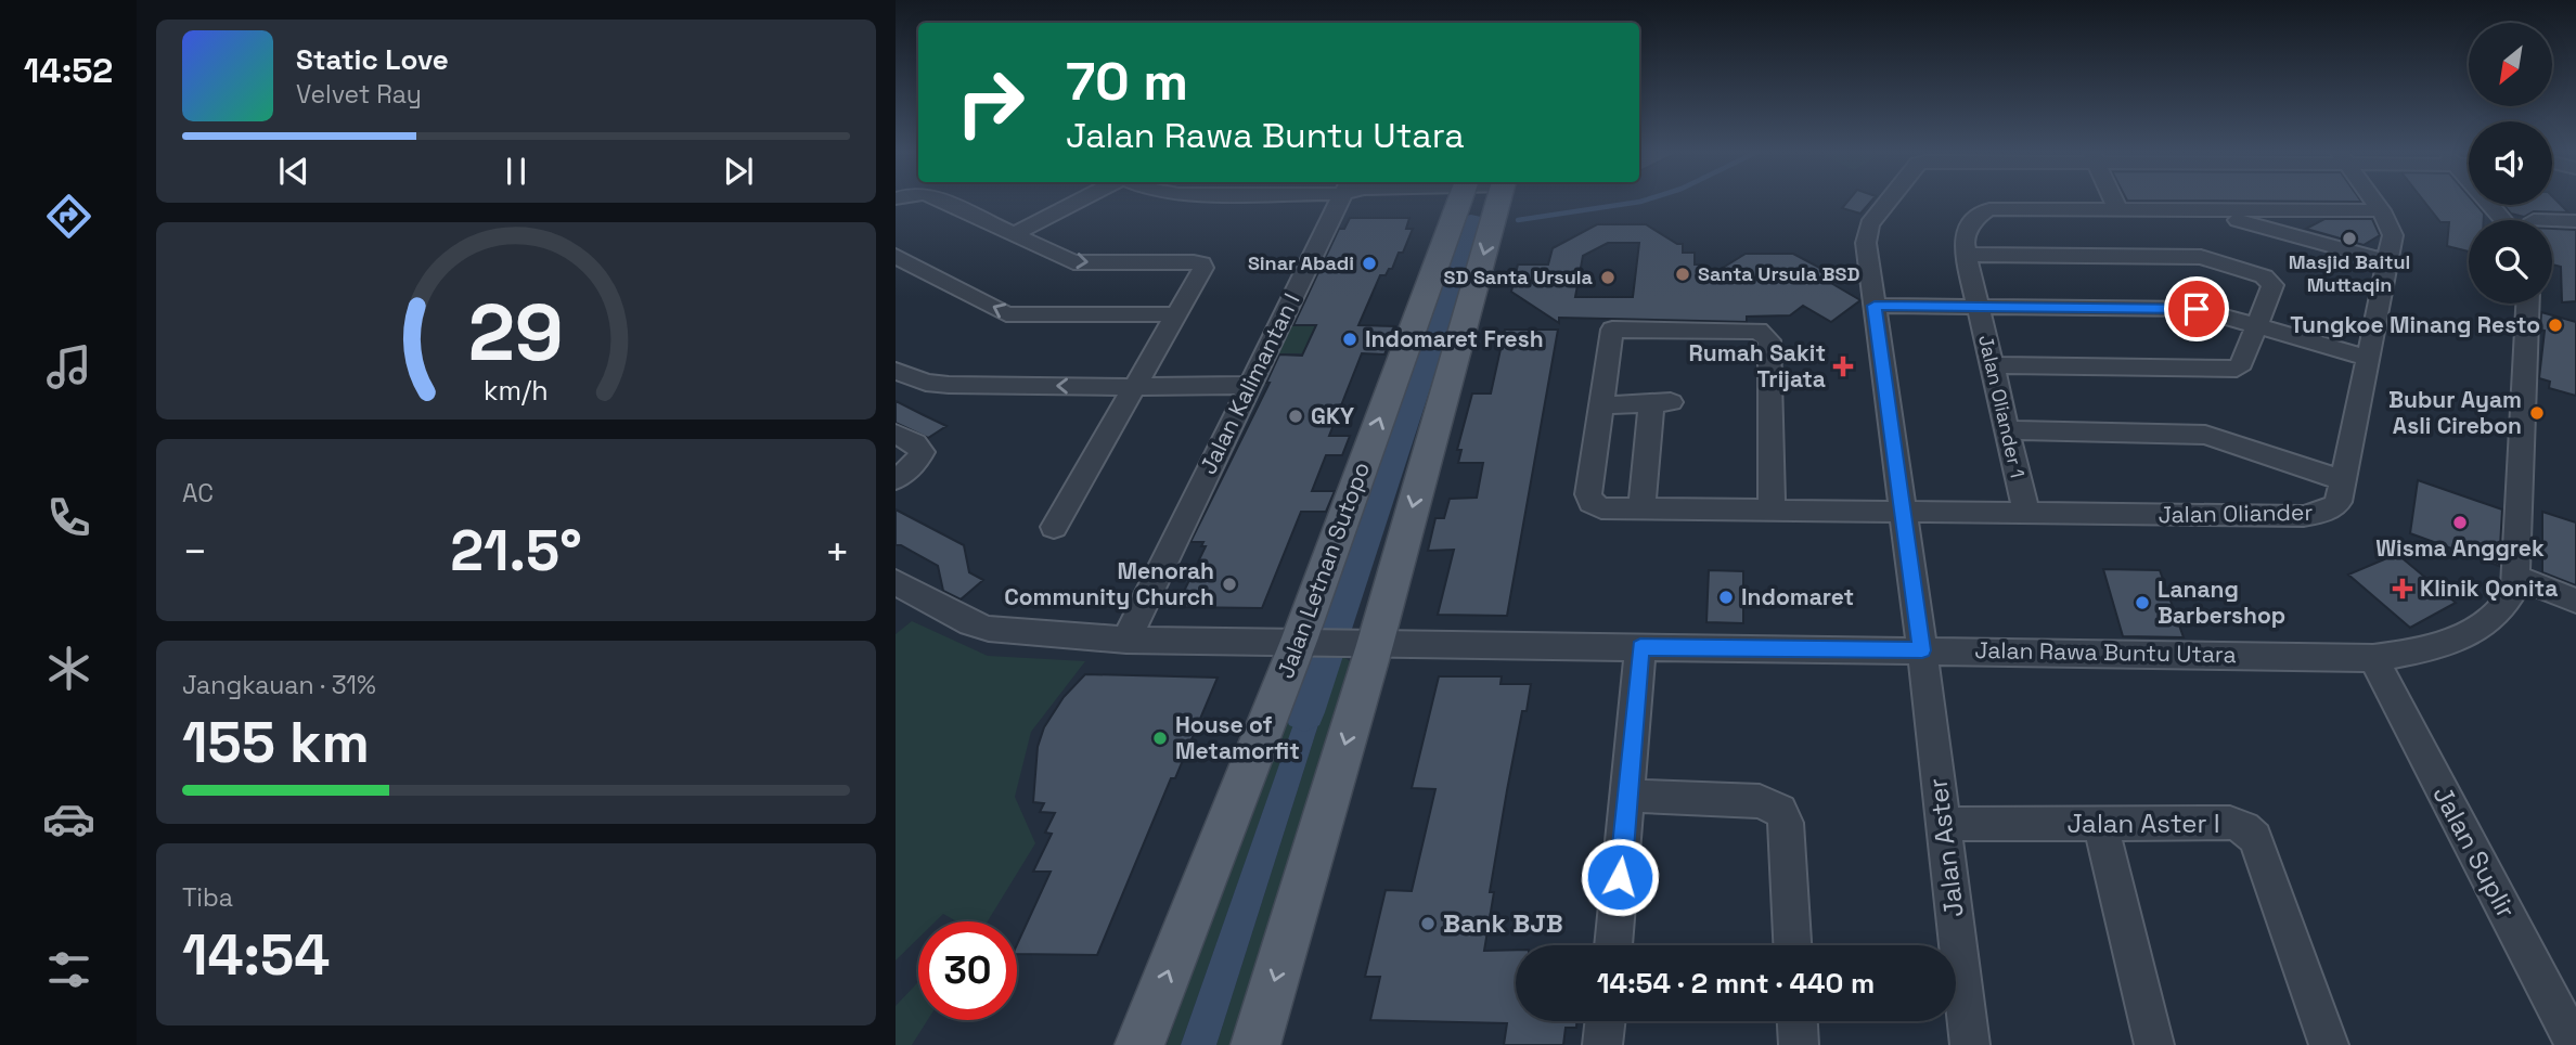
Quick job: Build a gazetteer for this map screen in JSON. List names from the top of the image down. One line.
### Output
{"streets":{"main road":["Jalan Letnan Sutopo"],"street":["Jalan Kalimantan I","Jalan Oliander 1","Jalan Oliander","Jalan Rawa Buntu Utara","Jalan Aster I","Jalan Aster","Jalan Suplir"]},"crossings":[["Jalan Kalimantan I","Jalan Rawa Buntu Utara"],["Jalan Oliander 1","Jalan Oliander"],["Jalan Oliander","Jalan Aster"],["Jalan Letnan Sutopo","Jalan Rawa Buntu Utara"],["Jalan Rawa Buntu Utara","Jalan Aster"],["Jalan Rawa Buntu Utara","Jalan Suplir"],["Jalan Aster I","Jalan Aster"]],"places":{"other":["Masjid Baitul Muttaqin","Sinar Abadi","Santa Ursula BSD","SD Santa Ursula","Tungkoe Minang Resto","Indomaret Fresh","Bubur Ayam Asli Cirebon","GKY","Wisma Anggrek","Menorah Community Church","Indomaret","Lanang Barbershop","House of Metamorfit","Bank BJB"],"health":["Rumah Sakit Trijata","Klinik Qonita"]},"north":"bottom left","page":{"tabs":"14:52","turn":["70 m","Jalan Rawa Buntu Utara"],"song":["Static Love","Velvet Ray"],"tile":["AC",["Jangkauan · 31%","155 km"],["Tiba","14:54"]],"heat":["−","21.5°","+"],"limit":"30","trip":"14:54 · 2 mnt · 440 m","gauge":["29","km/h"]}}
